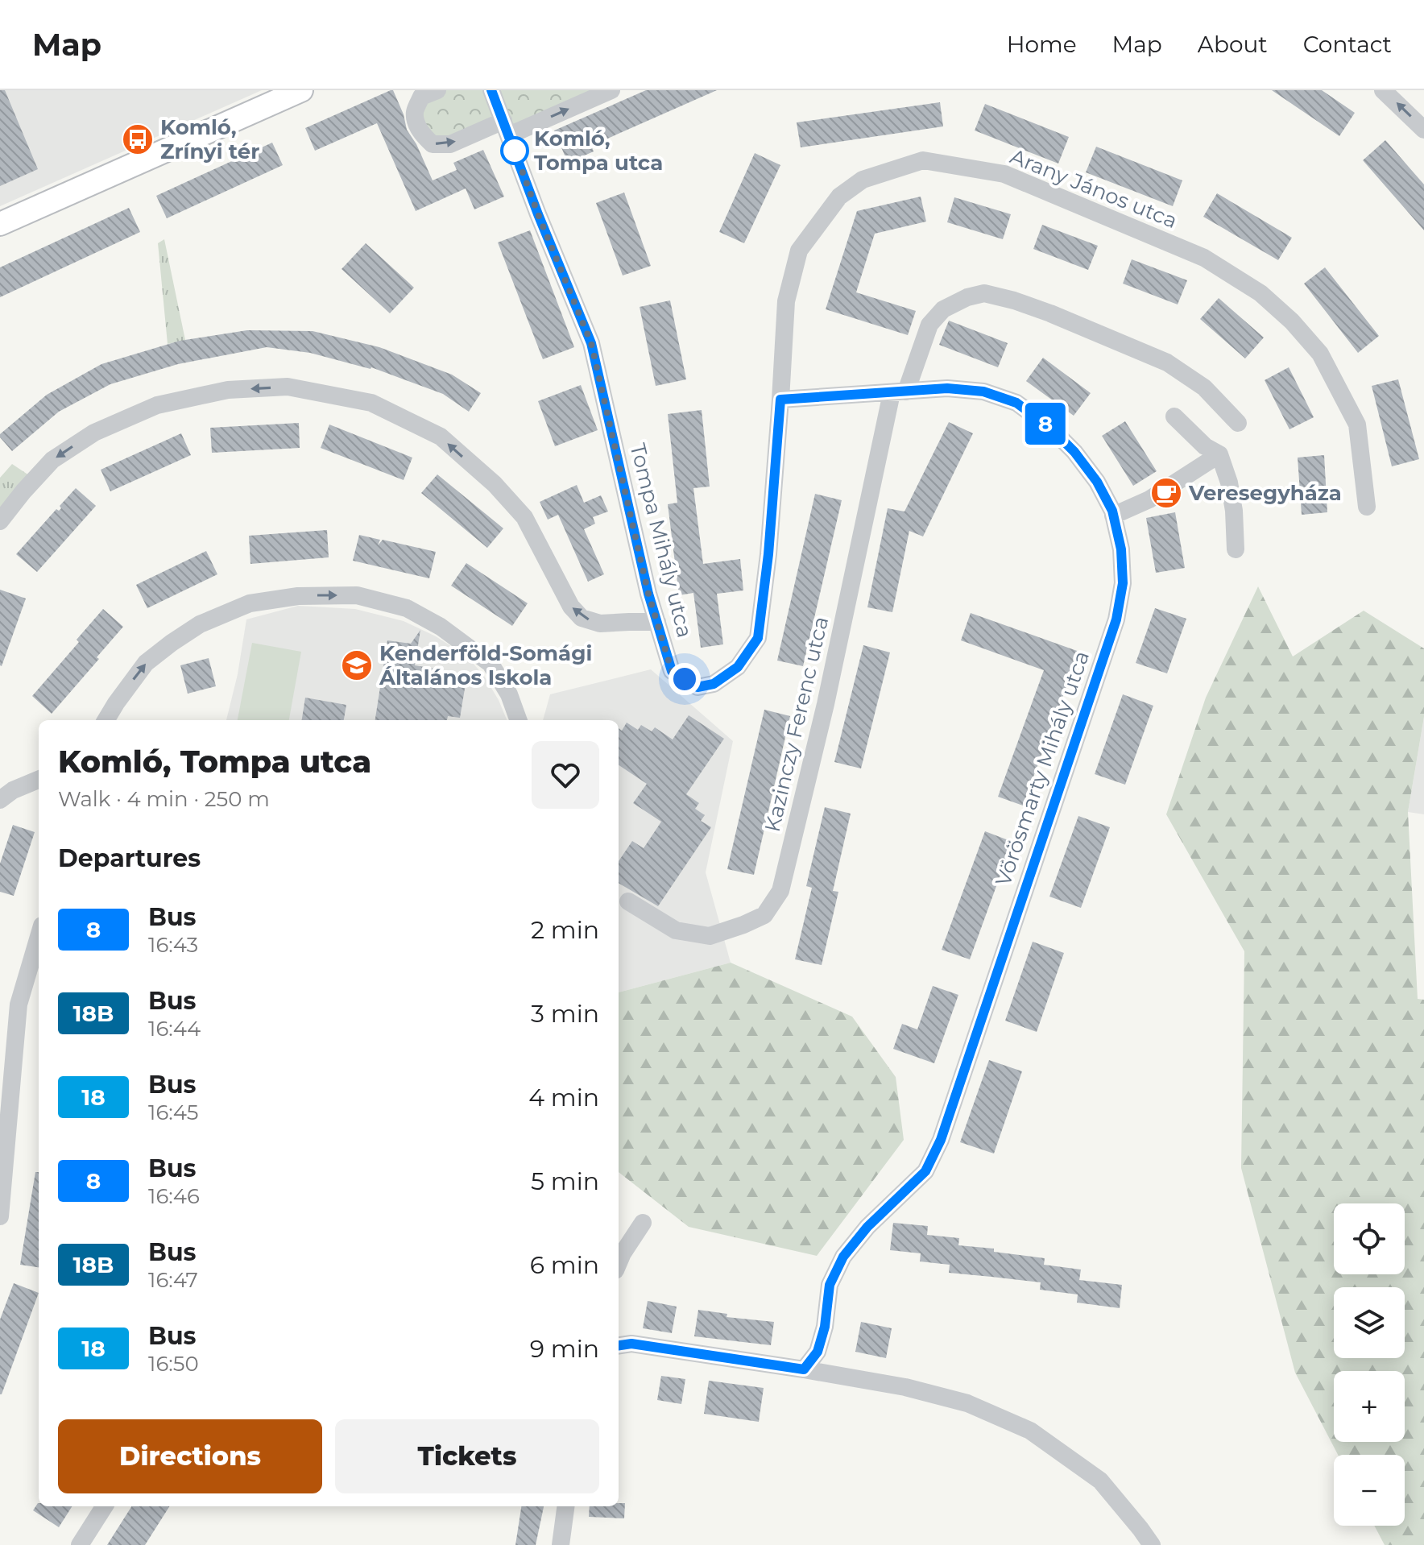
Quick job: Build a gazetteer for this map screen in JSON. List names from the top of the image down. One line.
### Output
{"streets":{"street":["Arany János utca","Tompa Mihály utca","Kazinczy Ferenc utca","Vörösmarty Mihály utca"]},"crossings":[["Arany János utca","Tompa Mihály utca"],["Arany János utca","Vörösmarty Mihály utca"],["Tompa Mihály utca","Vörösmarty Mihály utca"],["Kazinczy Ferenc utca","Vörösmarty Mihály utca"]],"places":{"bus stop":["Komló, Zrínyi tér"],"other":["Komló, Tompa utca"],"cafe":["Veresegyháza"],"school or university":["Kenderföld-Somági Általános Iskola"]},"lines":["bus line 8"],"page":{"header":"Map","nav":["Home","Map","About","Contact"],"on_map":"8","heading":[["Komló, Tompa utca","Walk · 4 min · 250 m"],"Departures"],"list":[{"mark":"8","name":"Bus","note":"16:43","value":"2 min"},{"mark":"18B","name":"Bus","note":"16:44","value":"3 min"},{"mark":"18","name":"Bus","note":"16:45","value":"4 min"},{"mark":"8","name":"Bus","note":"16:46","value":"5 min"},{"mark":"18B","name":"Bus","note":"16:47","value":"6 min"},{"mark":"18","name":"Bus","note":"16:50","value":"9 min"}],"map_buttons":["+","−"],"buttons":["Directions","Tickets"]}}
